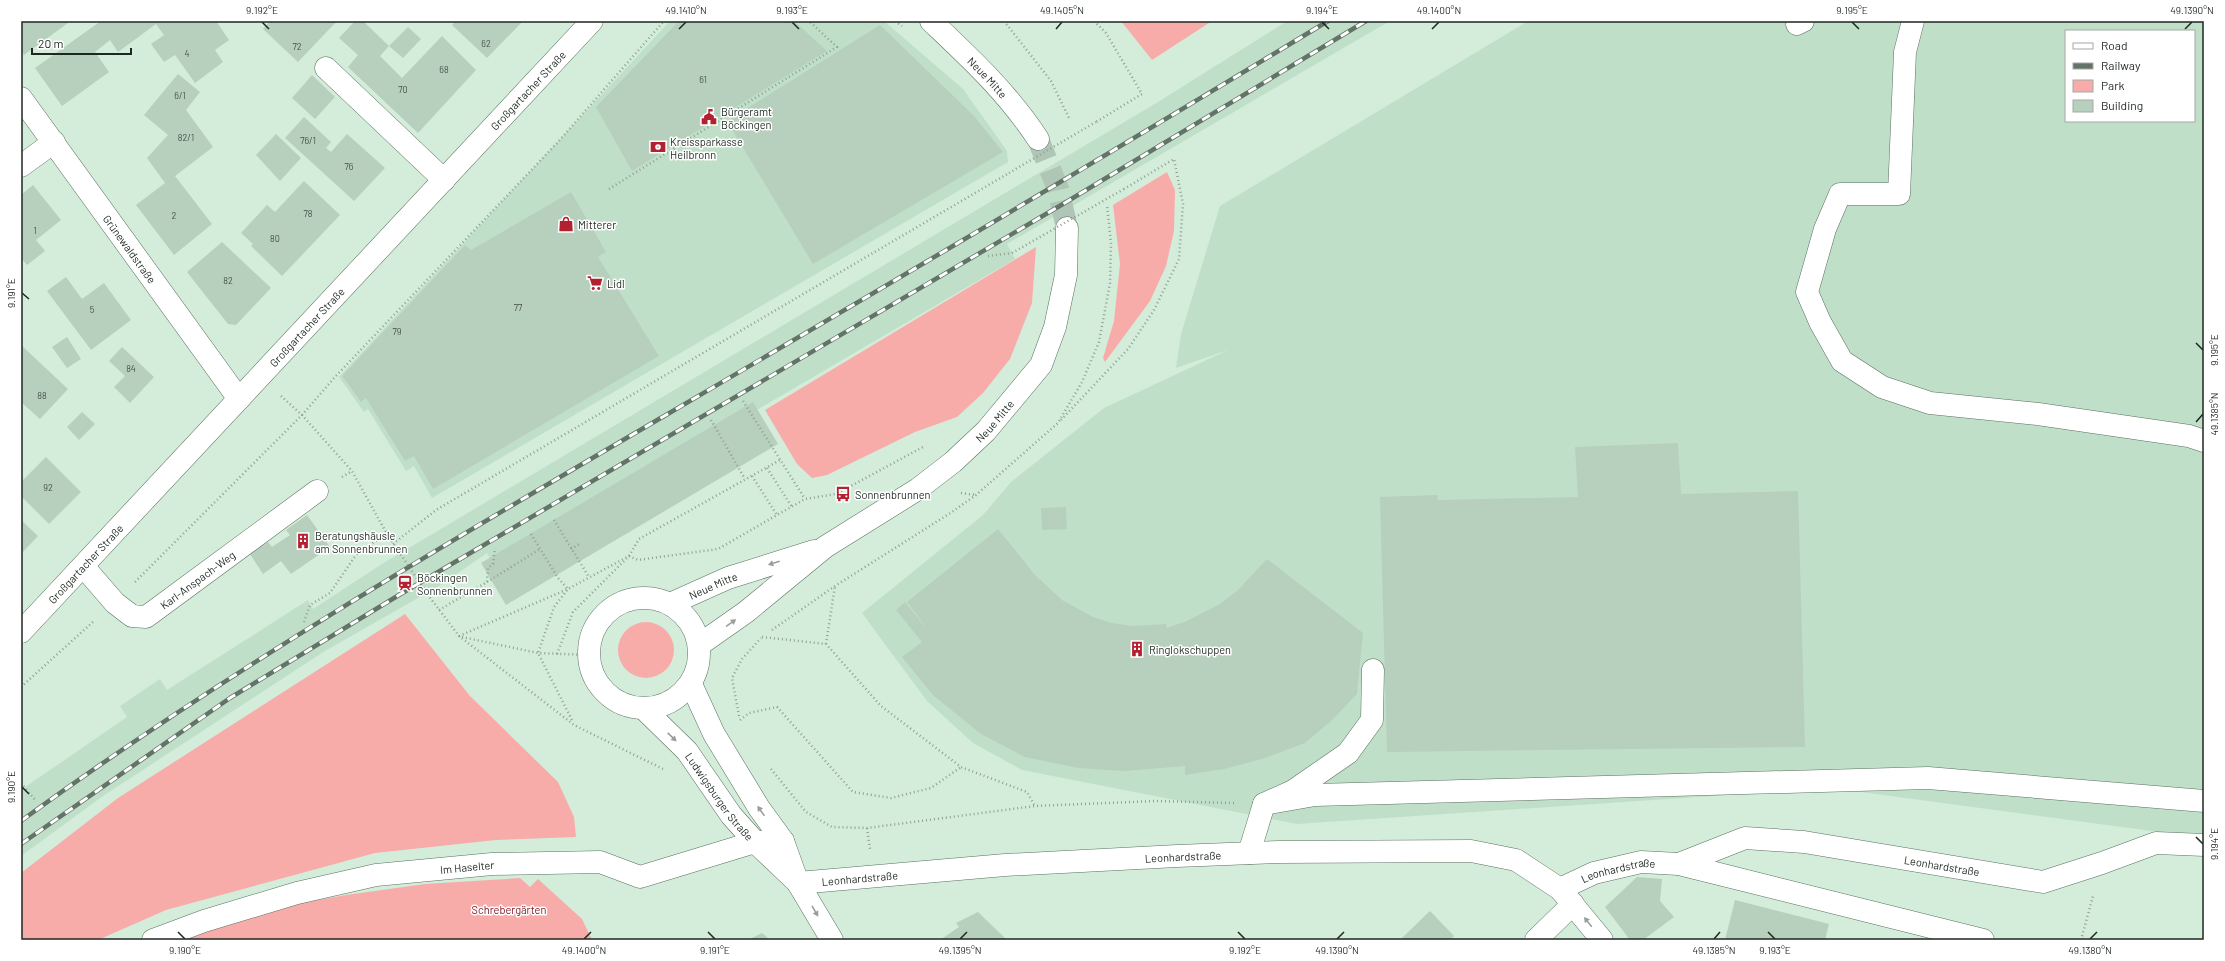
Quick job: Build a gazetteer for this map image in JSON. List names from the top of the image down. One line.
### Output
{"streets":{"street":["Neue Mitte","Großgartacher Straße","Grünewaldstraße","Karl-Anspach-Weg","Ludwigsburger Straße","Leonhardstraße","Im Haselter"]},"crossings":[["Neue Mitte","Ludwigsburger Straße"],["Großgartacher Straße","Grünewaldstraße"],["Großgartacher Straße","Karl-Anspach-Weg"],["Ludwigsburger Straße","Leonhardstraße"],["Ludwigsburger Straße","Im Haselter"]],"parks":["Schrebergärten"],"places":{"public building":["Bürgeramt Böckingen"],"bank":["Kreissparkasse Heilbronn"],"shop":["Mitterer"],"supermarket":["Lidl"],"bus stop":["Sonnenbrunnen"],"building":["Beratungshäusle am Sonnenbrunnen","Ringlokschuppen"],"station":["Böckingen Sonnenbrunnen"]},"house_numbers":["62","72","4","68","61","70","6/1","82/1","76/1","76","78","2","1","80","82","77","5","79","84","88","92"],"legend":["Road","Railway","Park","Building"],"scale_bar":"20 m","coordinates":["9.192°E","49.1410°N","9.193°E","49.1405°N","9.194°E","49.1400°N","9.195°E","49.1390°N","9.191°E","49.1385°N","9.190°E","49.1395°N","49.1380°N"]}
